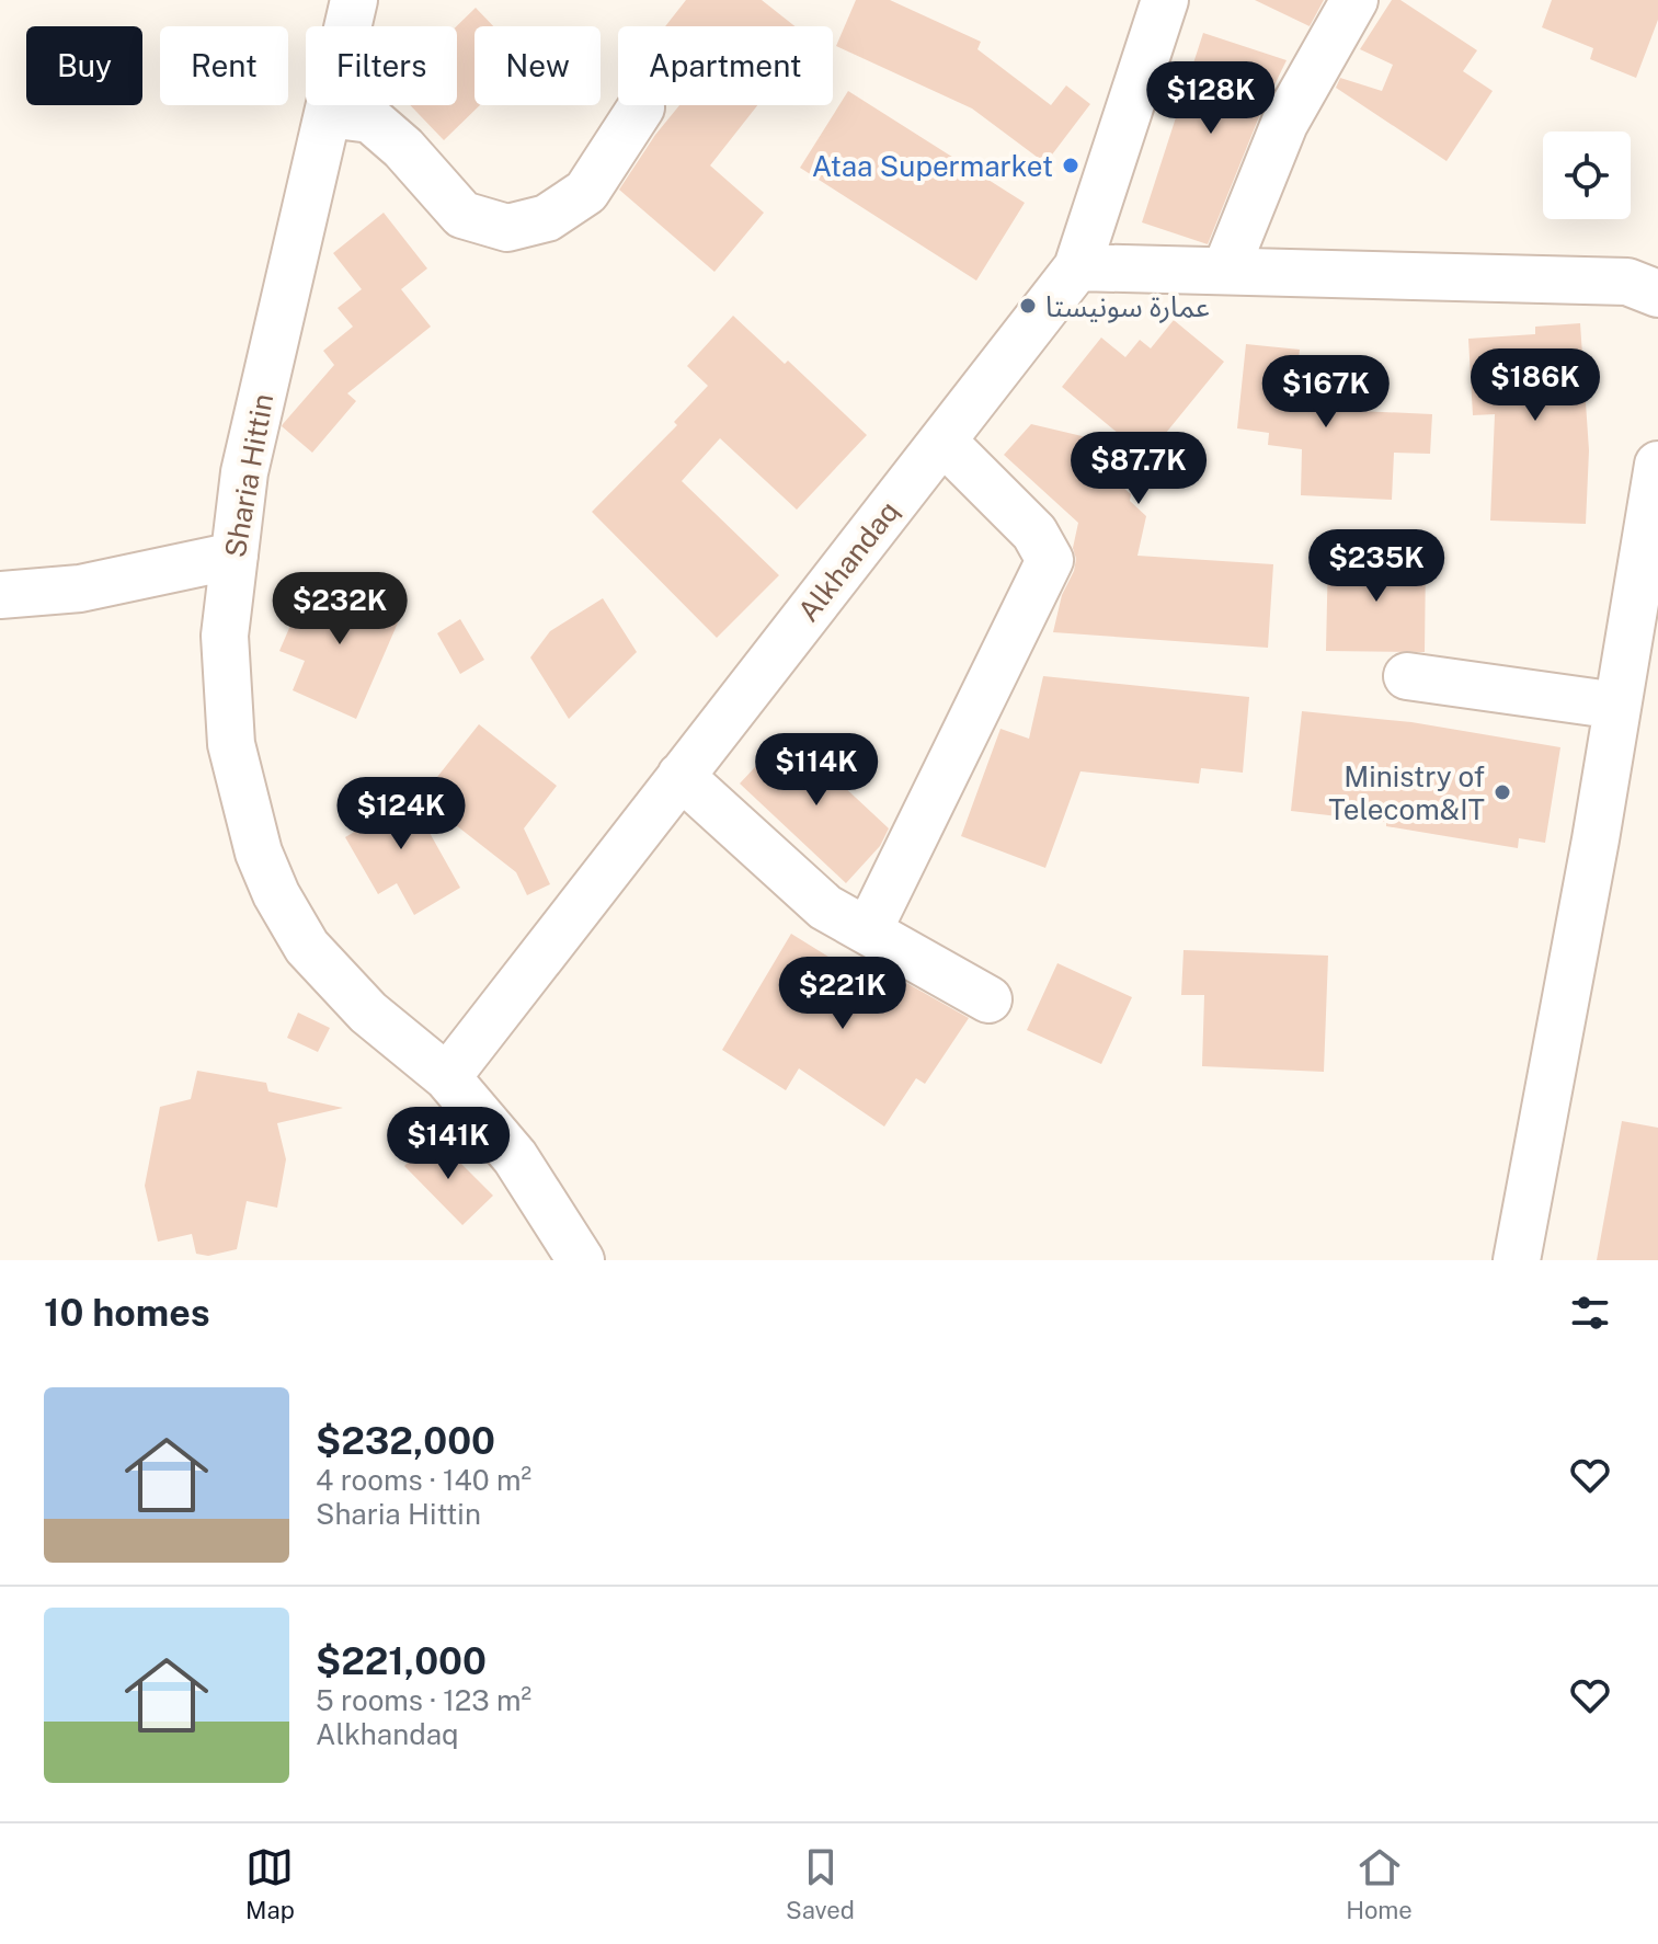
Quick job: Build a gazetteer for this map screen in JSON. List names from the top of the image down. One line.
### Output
{"streets":{"street":["Sharia Hittin","Alkhandaq"]},"crossings":[["Sharia Hittin","Alkhandaq"]],"places":["Ataa Supermarket","عمارة سونيستا","Ministry of Telecom&IT"],"page":{"chip":["Buy","Rent","Filters","New","Apartment"],"price":["$128K","$186K","$167K","$87.7K","$235K","$232K","$114K","$124K","$221K","$141K"],"heading":"10 homes","list":[{"name":"$232,000","note":"4 rooms · 140 m² · Sharia Hittin"},{"name":"$221,000","note":"5 rooms · 123 m² · Alkhandaq"}],"tabs":["Map","Saved","Home"]}}
